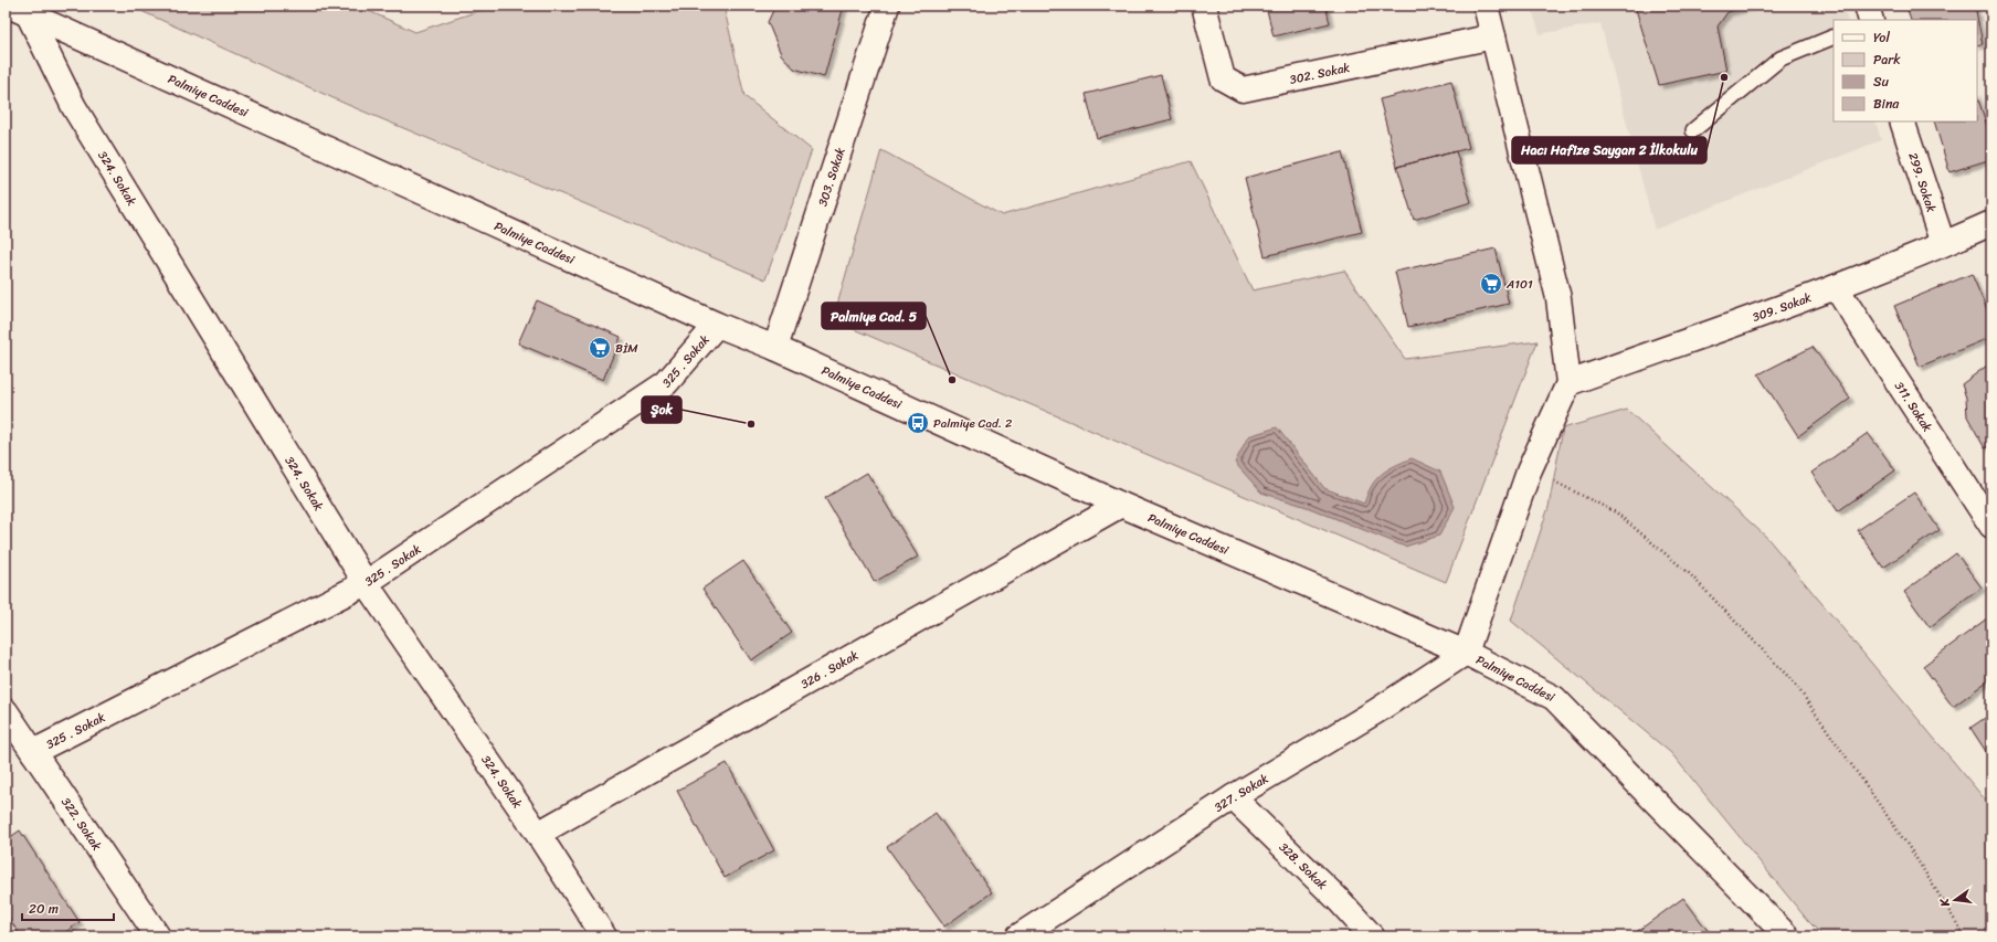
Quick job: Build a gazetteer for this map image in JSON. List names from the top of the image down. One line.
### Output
{"streets":{"street":["302. Sokak","Palmiye Caddesi","303. Sokak","324. Sokak","299. Sokak","309. Sokak","325 . Sokak","311. Sokak","326 . Sokak","327. Sokak","322. Sokak","328. Sokak"]},"crossings":[["Palmiye Caddesi","303. Sokak"],["Palmiye Caddesi","324. Sokak"],["Palmiye Caddesi","325 . Sokak"],["Palmiye Caddesi","326 . Sokak"],["Palmiye Caddesi","327. Sokak"],["324. Sokak","325 . Sokak"],["324. Sokak","326 . Sokak"],["299. Sokak","309. Sokak"],["309. Sokak","311. Sokak"],["325 . Sokak","322. Sokak"],["327. Sokak","328. Sokak"]],"places":{"other":["Hacı Hafize Saygan 2 İlkokulu","Palmiye Cad. 5","Şok"],"supermarket":["A101","BİM"],"bus stop":["Palmiye Cad. 2"]},"legend":["Yol","Park","Su","Bina"],"scale_bar":"20 m","north":"left"}
